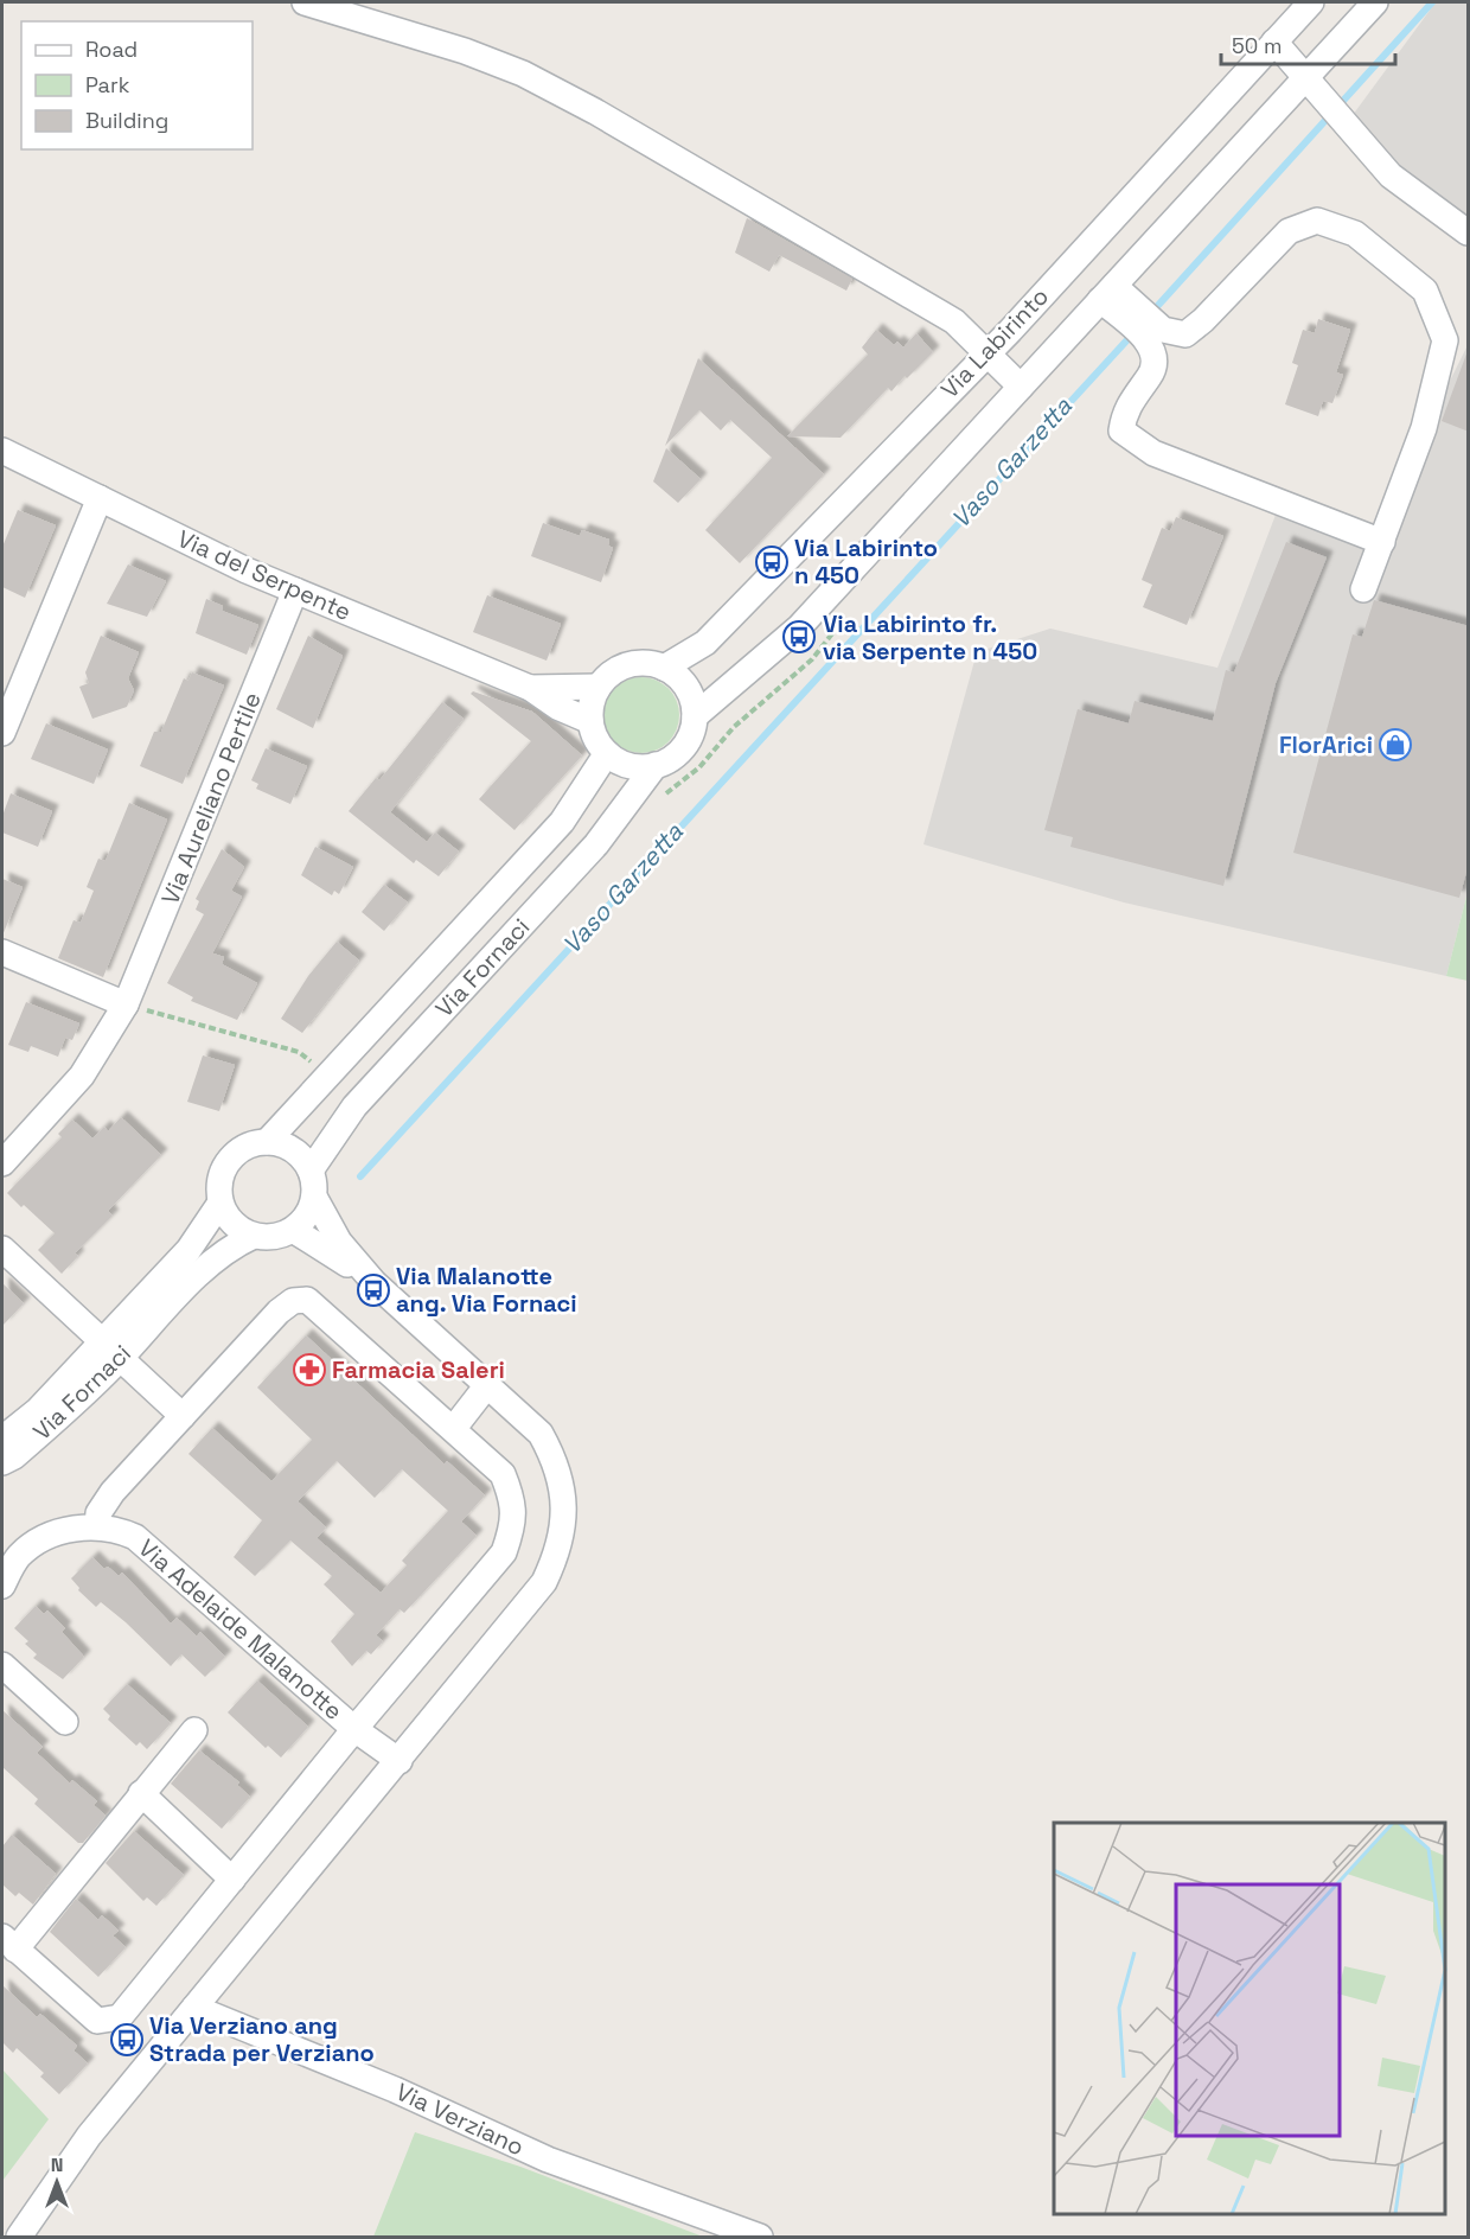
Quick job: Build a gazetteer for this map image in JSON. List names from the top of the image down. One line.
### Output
{"streets":{"street":["Via Labirinto","Via del Serpente","Via Aureliano Pertile","Via Fornaci","Via Adelaide Malanotte","Via Verziano"]},"crossings":[["Via Labirinto","Via del Serpente"],["Via Labirinto","Via Fornaci"],["Via del Serpente","Via Aureliano Pertile"],["Via del Serpente","Via Fornaci"]],"water":["Vaso Garzetta"],"places":{"bus stop":["Via Labirinto n 450","Via Labirinto fr. via Serpente n 450","Via Malanotte ang. Via Fornaci","Via Verziano ang Strada per Verziano"],"shop":["FlorArici"],"pharmacy":["Farmacia Saleri"]},"legend":["Road","Park","Building"],"scale_bar":"50 m","north":"top"}
